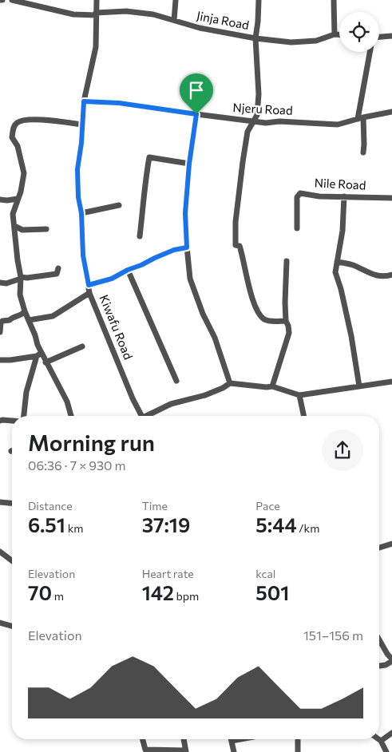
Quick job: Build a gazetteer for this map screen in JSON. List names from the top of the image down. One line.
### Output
{"streets":{"street":["Jinja Road","Njeru Road","Nile Road","Kiwafu Road"]},"crossings":[["Jinja Road","Kiwafu Road"],["Njeru Road","Kiwafu Road"]],"page":{"heading":["Morning run","06:36 · 7 × 930 m"],"stats":[["Distance","6.51 km"],["Time","37:19"],["Pace","5:44 /km"],["Elevation","70 m"],["Heart rate","142 bpm"],["kcal","501"]],"chart":["Elevation","151–156 m"]}}
